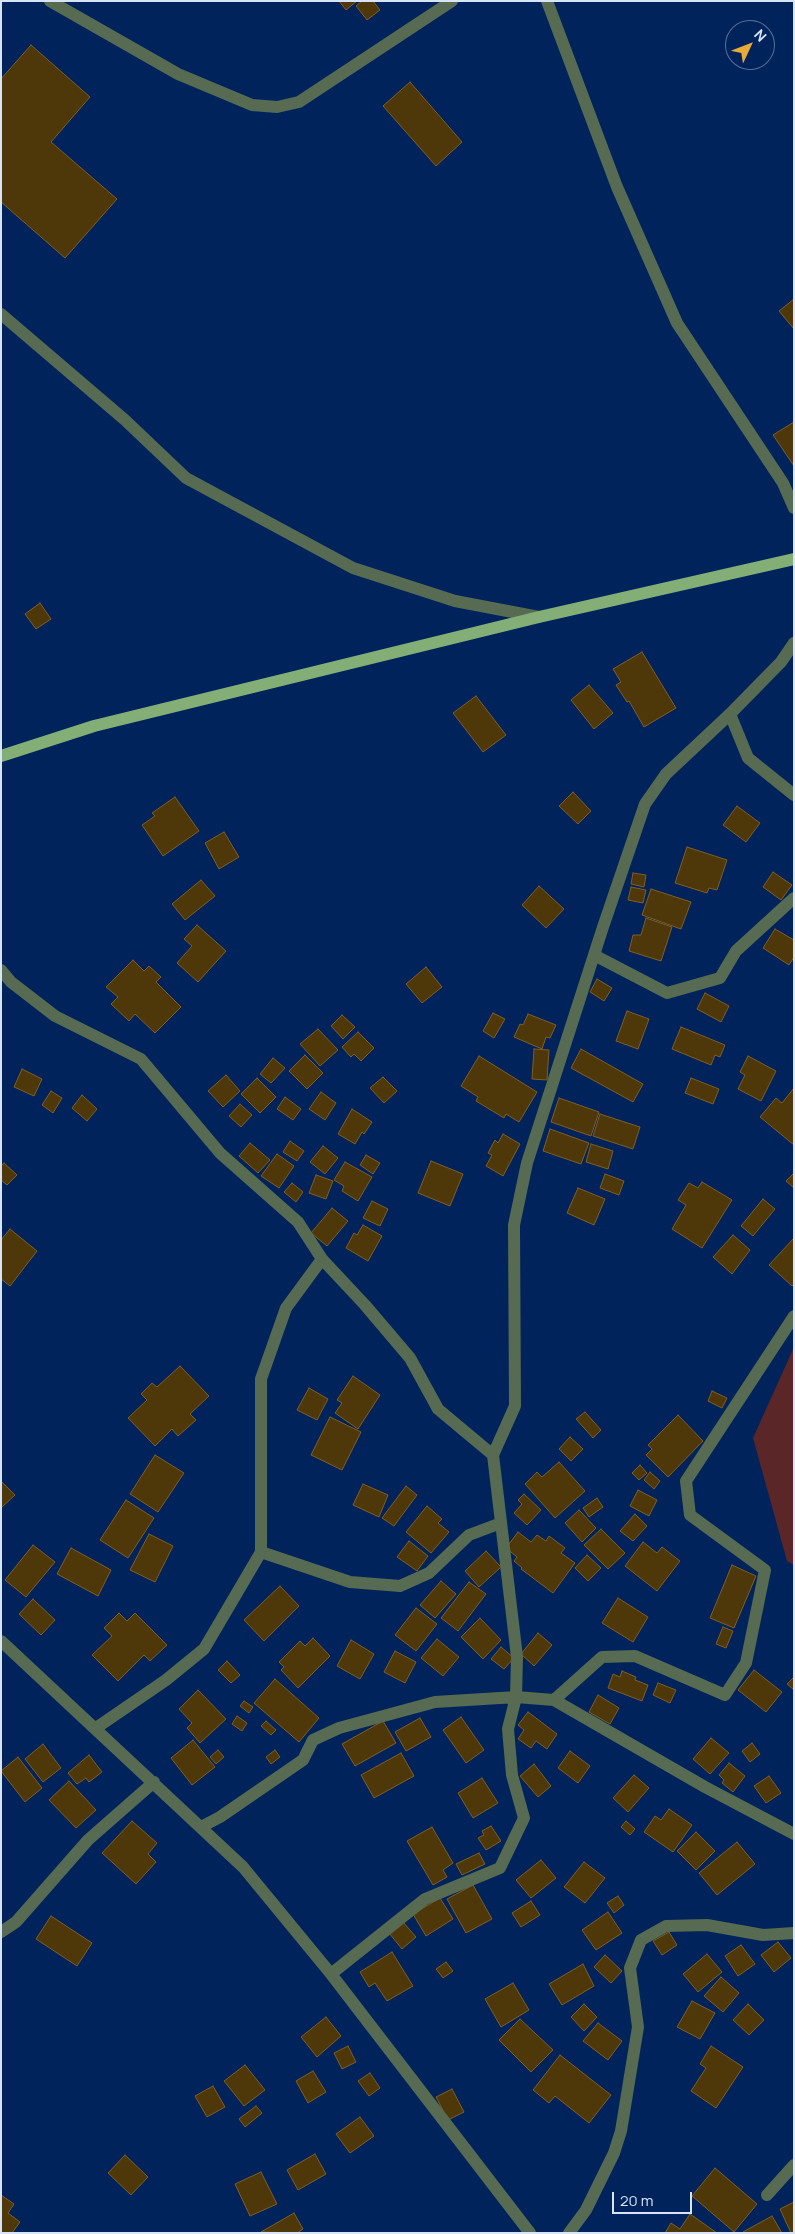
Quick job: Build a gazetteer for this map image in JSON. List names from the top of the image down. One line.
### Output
{"scale_bar":"20 m","north":"top right"}
